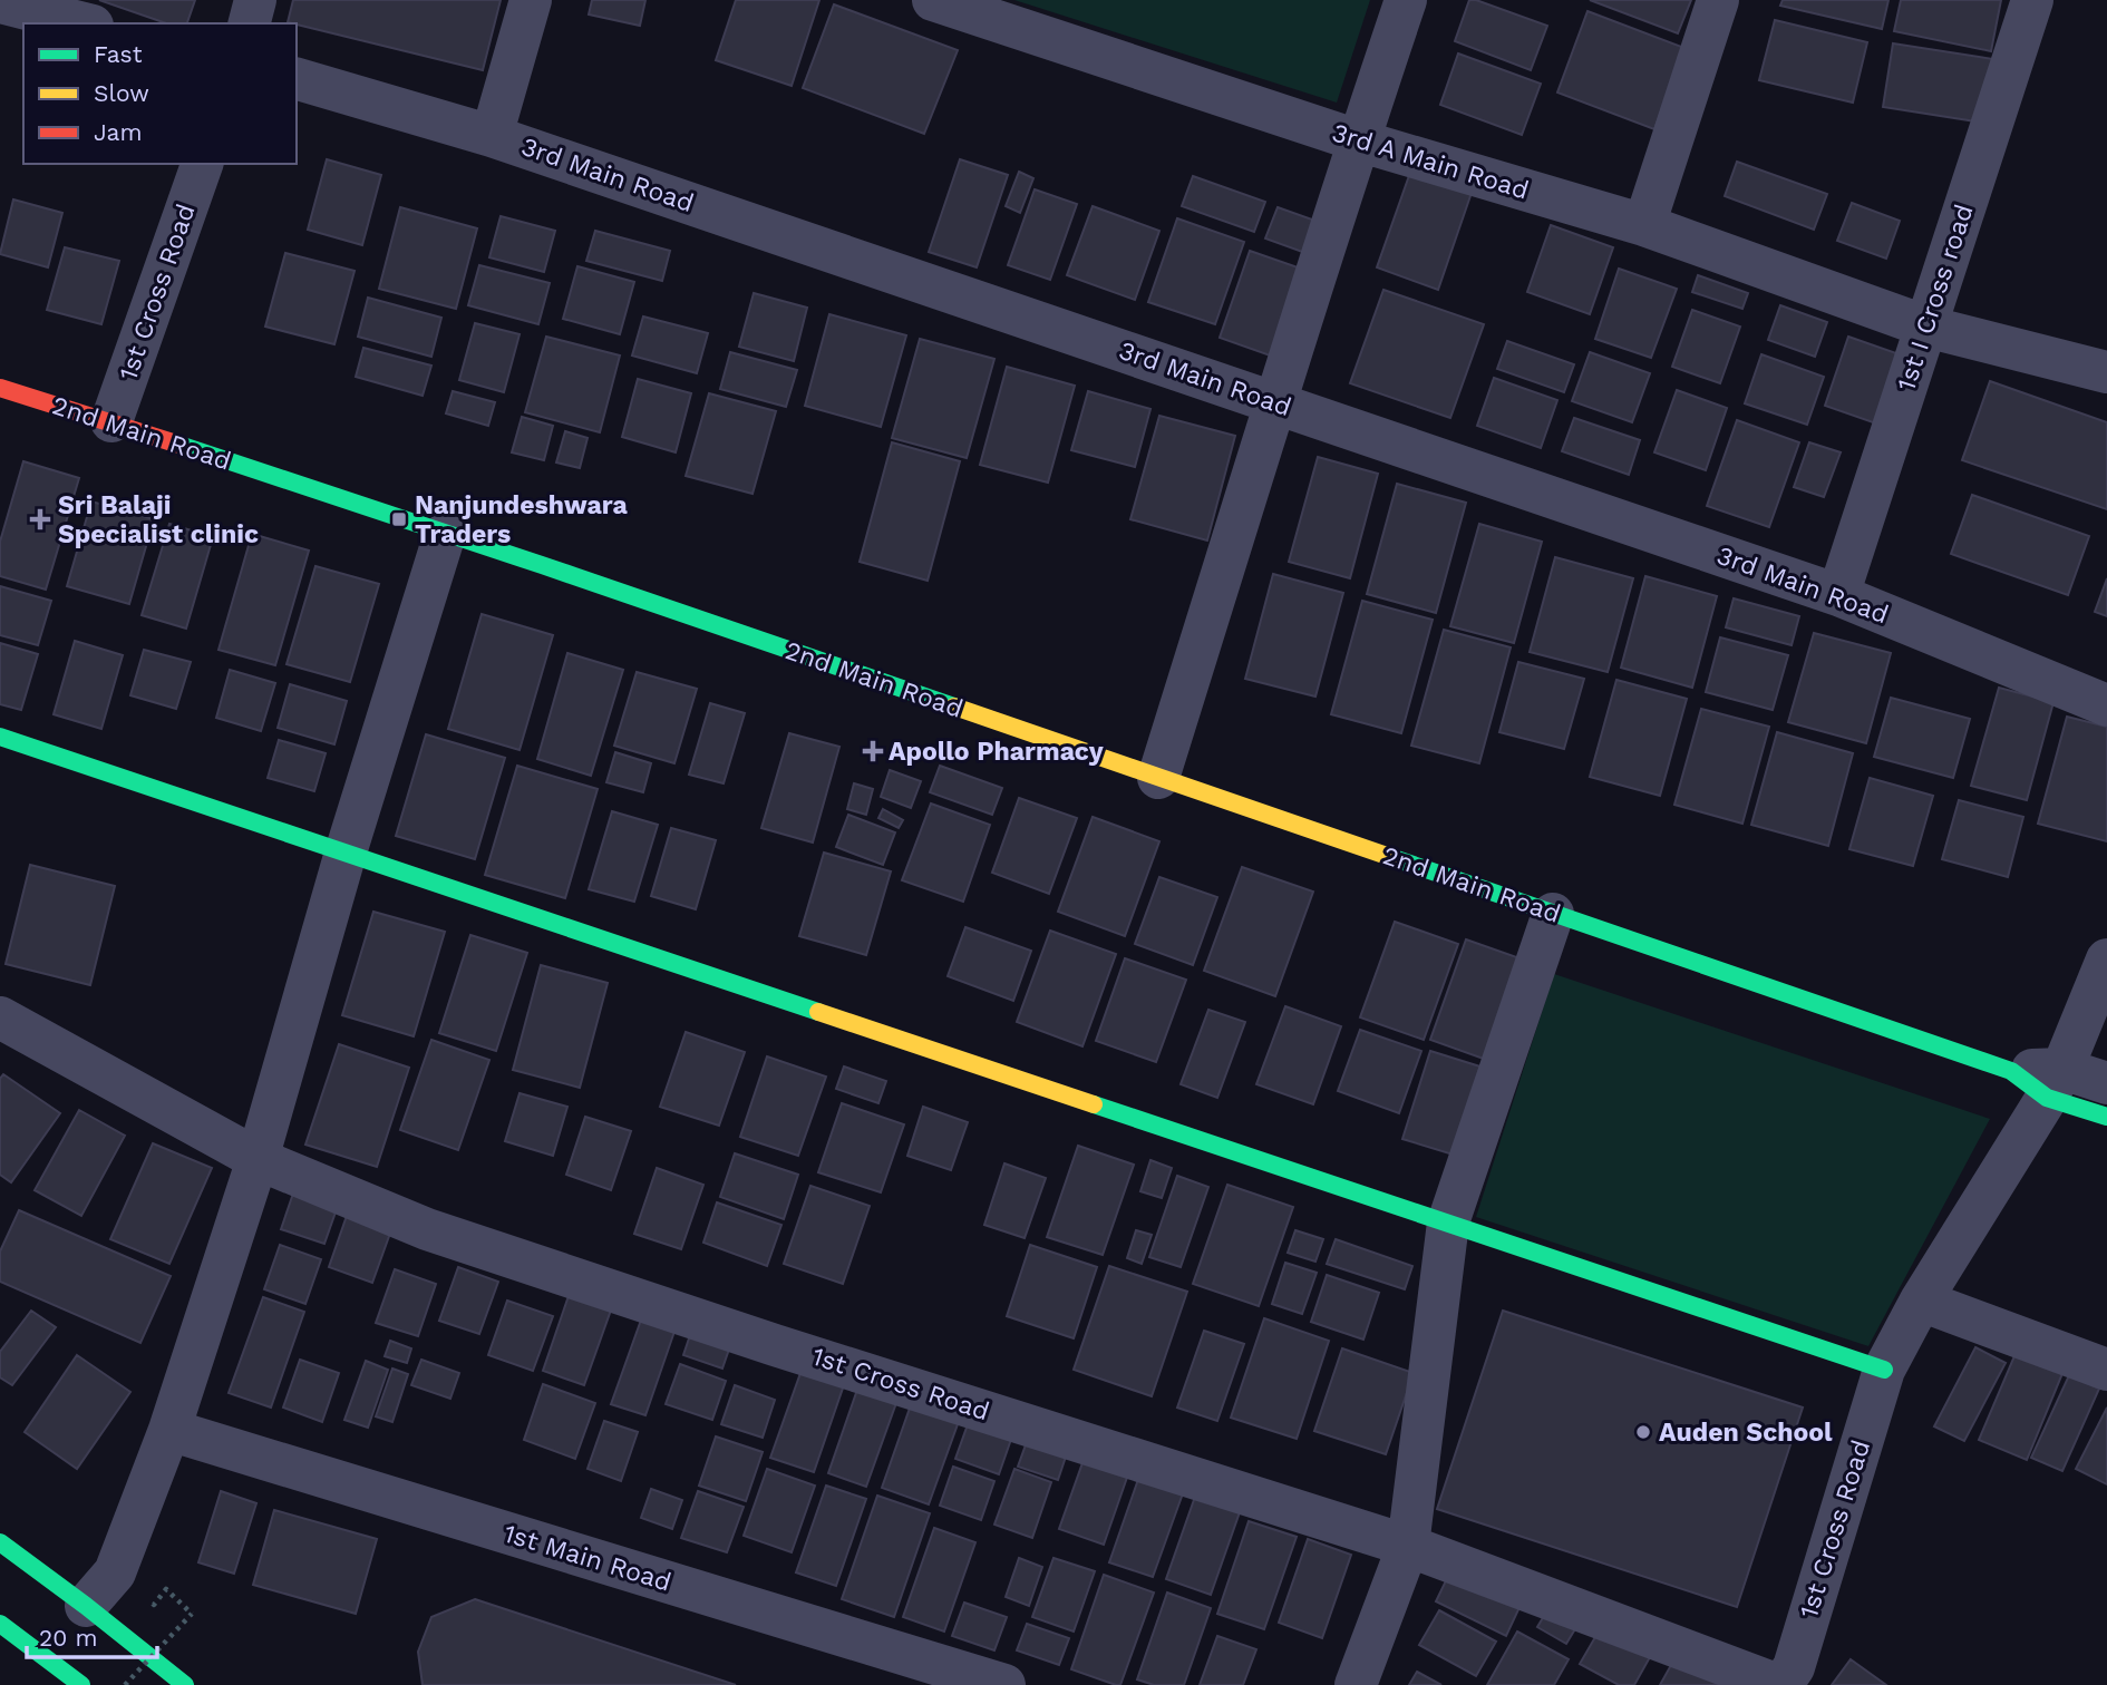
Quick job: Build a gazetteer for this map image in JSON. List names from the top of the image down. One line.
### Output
{"streets":{"main road":["2nd Main Road"],"street":["3rd A Main Road","3rd Main Road","1st Cross Road","1st I Cross road","1st Main Road"]},"crossings":[["3rd A Main Road","1st I Cross road"],["3rd Main Road","1st I Cross road"],["1st Cross Road","2nd Main Road"]],"places":{"health":["Sri Balaji Specialist clinic","Apollo Pharmacy"],"transit":["Nanjundeshwara Traders"],"other":["Auden School"]},"legend":["Fast","Slow","Jam"],"scale_bar":"20 m"}
